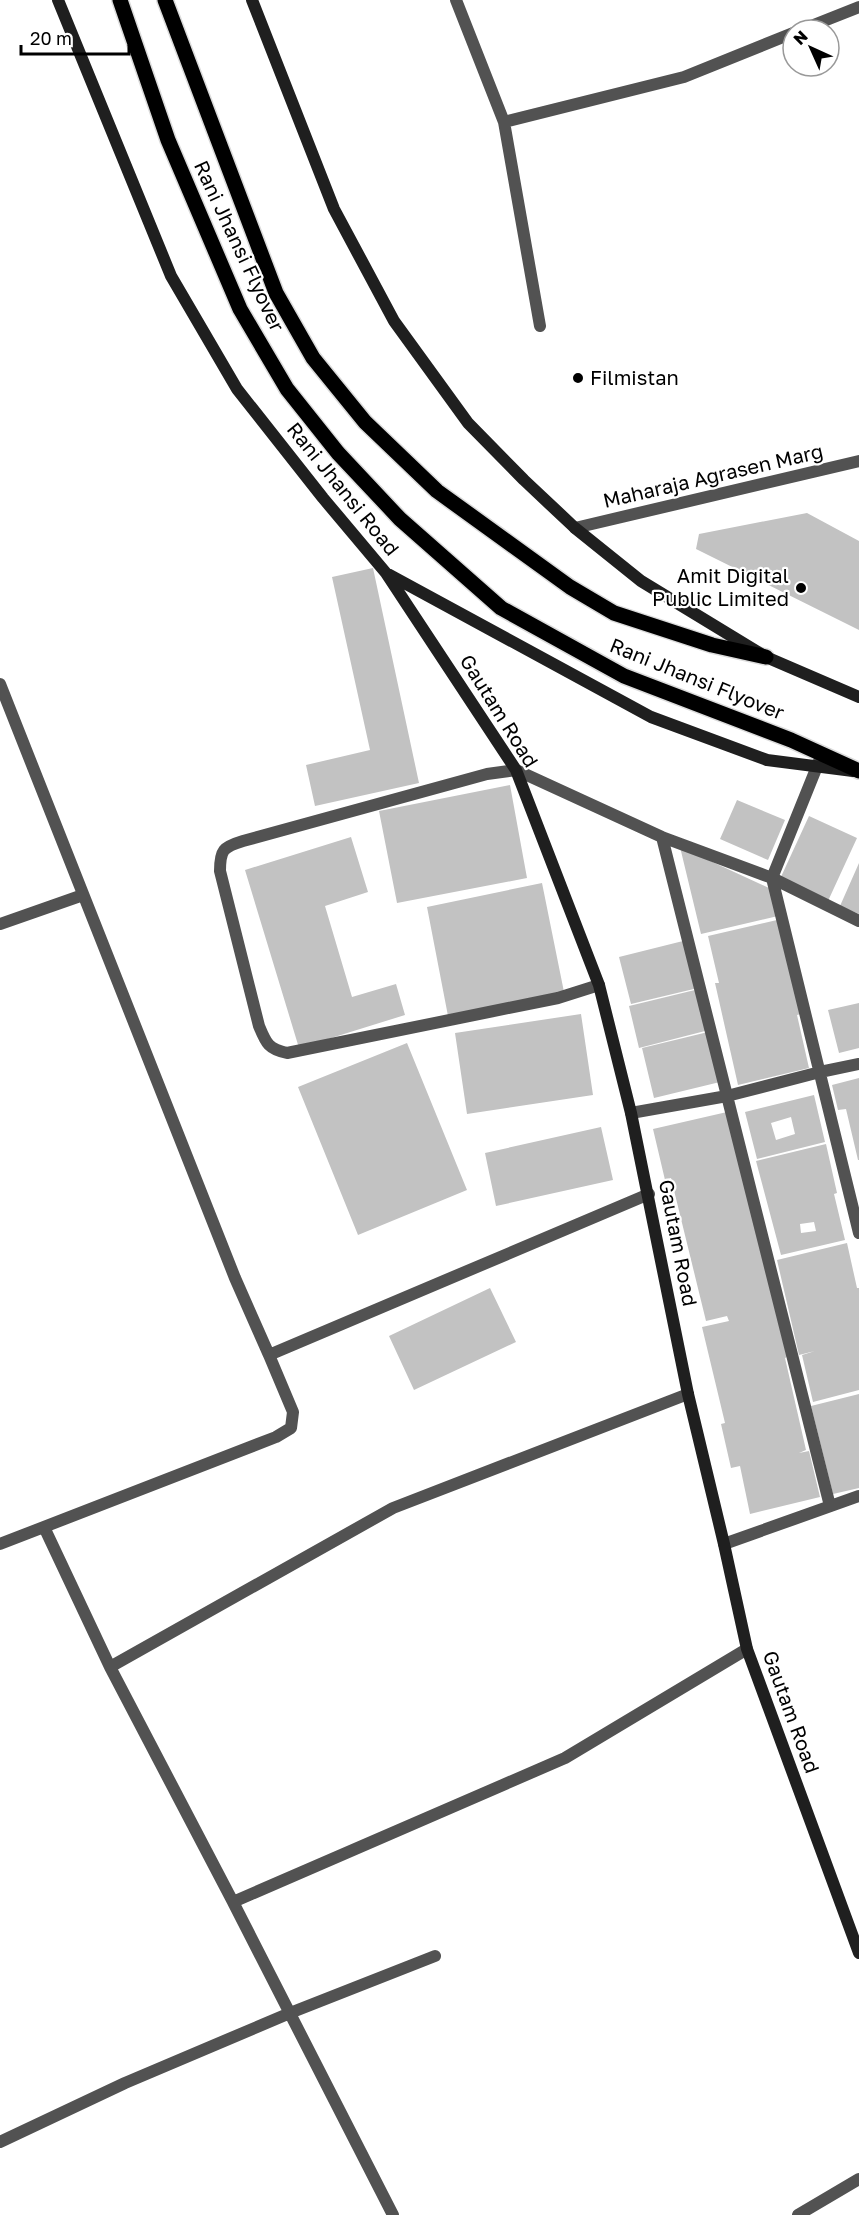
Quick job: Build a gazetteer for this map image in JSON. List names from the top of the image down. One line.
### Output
{"streets":{"main road":["Rani Jhansi Flyover","Rani Jhansi Road","Gautam Road"],"street":["Maharaja Agrasen Marg"]},"crossings":[["Rani Jhansi Flyover","Rani Jhansi Road"],["Rani Jhansi Road","Gautam Road"]],"places":["Filmistan","Amit Digital Public Limited"],"scale_bar":"20 m","north":"top left"}
